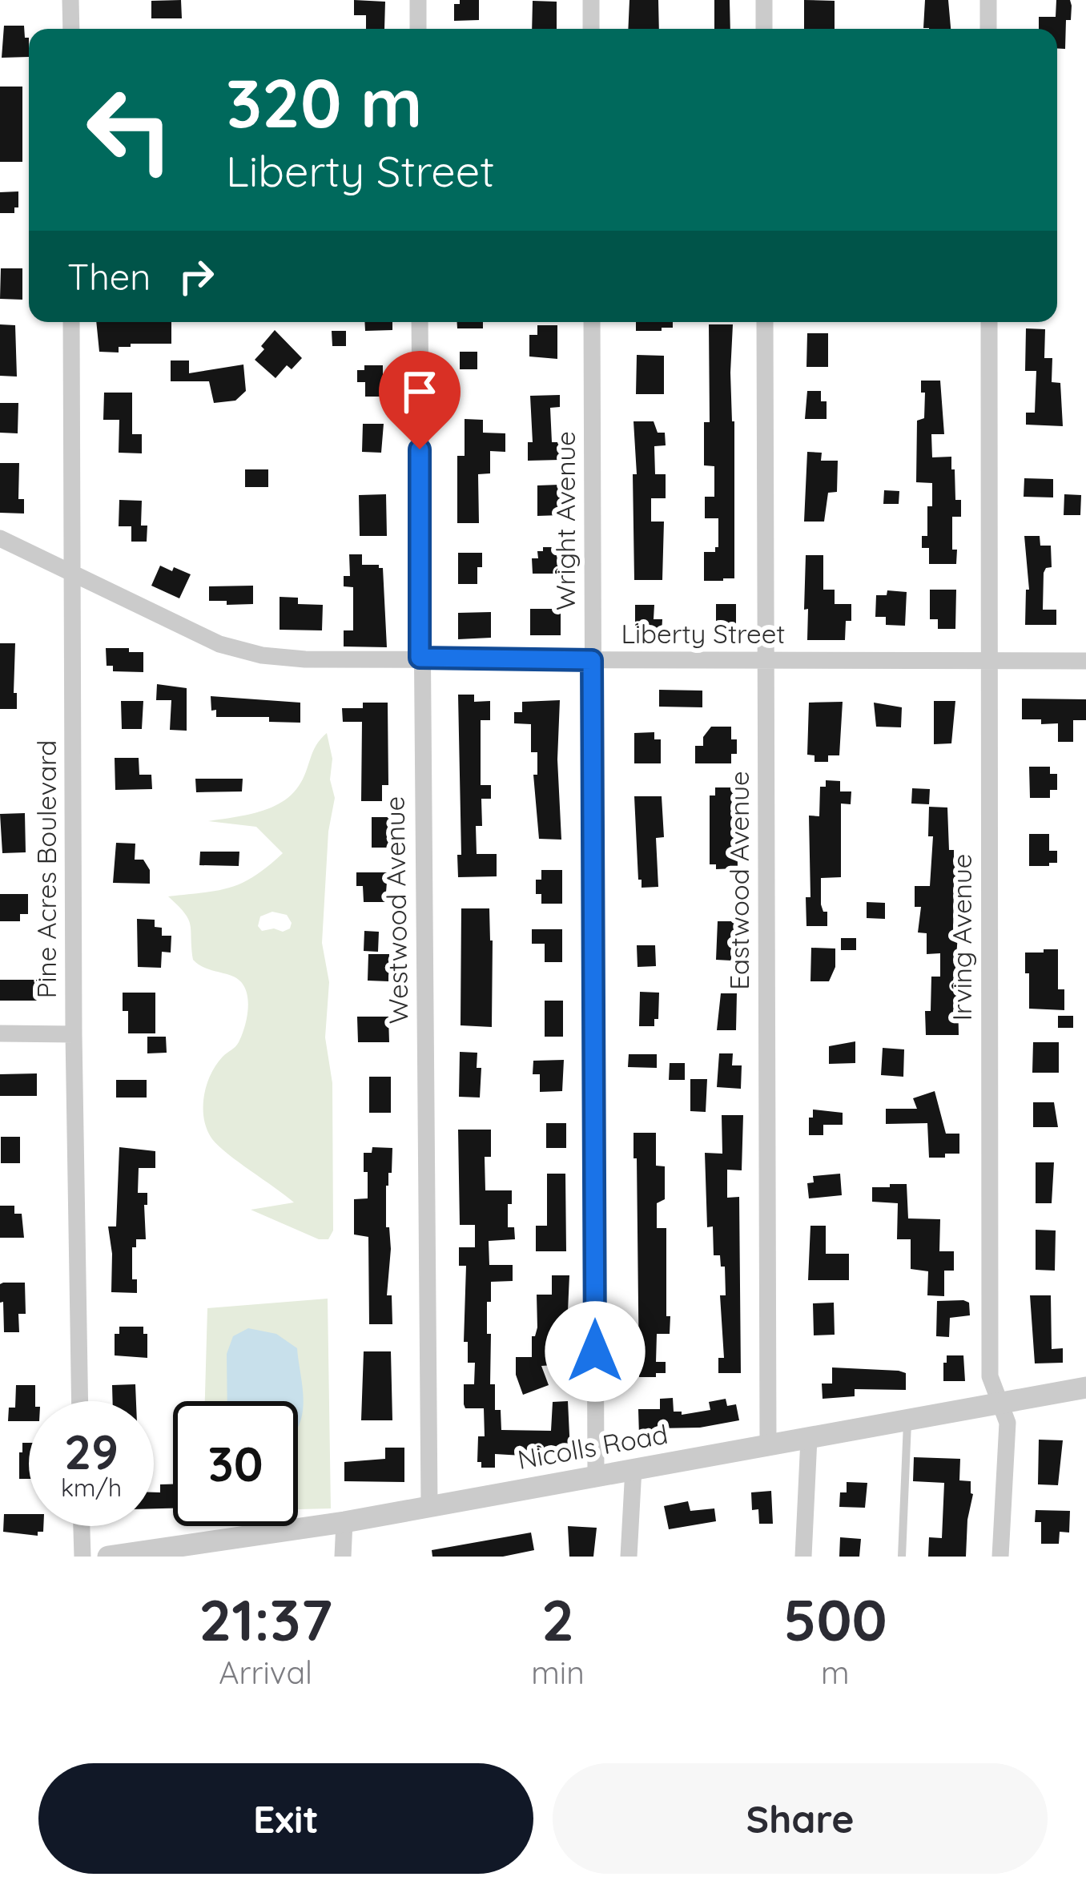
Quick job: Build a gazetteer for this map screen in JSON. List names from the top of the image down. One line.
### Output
{"streets":{"street":["Wright Avenue","Liberty Street","Pine Acres Boulevard","Eastwood Avenue","Westwood Avenue","Irving Avenue","Nicolls Road"]},"crossings":[["Wright Avenue","Liberty Street"],["Wright Avenue","Nicolls Road"],["Liberty Street","Pine Acres Boulevard"],["Liberty Street","Eastwood Avenue"],["Liberty Street","Westwood Avenue"],["Liberty Street","Irving Avenue"],["Eastwood Avenue","Nicolls Road"],["Westwood Avenue","Nicolls Road"],["Irving Avenue","Nicolls Road"]],"page":{"turn":["320 m","Liberty Street"],"then":"Then","speed":"29 km/h","limit":"30","eta":["21:37","Arrival","2","min","500","m"],"buttons":["Exit","Share"]}}
